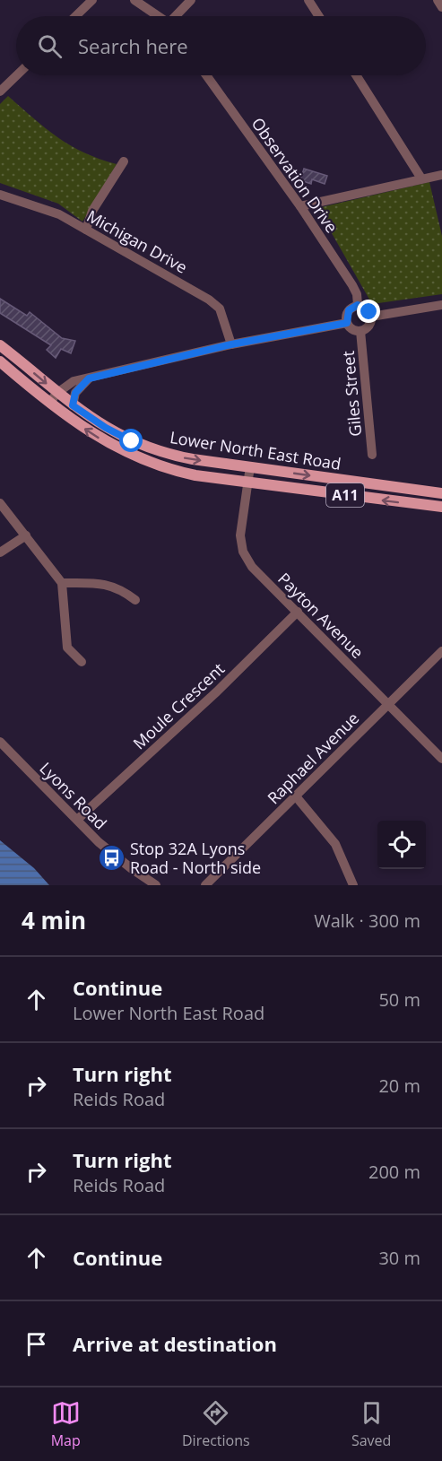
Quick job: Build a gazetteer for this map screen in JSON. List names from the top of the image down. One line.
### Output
{"streets":{"main road":["Lower North East Road","A11"],"street":["Observation Drive","Michigan Drive","Giles Street","Payton Avenue","Moule Crescent","Raphael Avenue","Lyons Road"]},"crossings":[["Observation Drive","Giles Street"],["Lower North East Road","Payton Avenue"],["Payton Avenue","Moule Crescent"],["Payton Avenue","Raphael Avenue"],["Moule Crescent","Lyons Road"]],"places":{"bus stop":["Stop 32A Lyons Road - North side"]},"page":{"search":"Search here","heading":["4 min","Walk · 300 m"],"list":[["Continue","Lower North East Road","50 m"],["Turn right","Reids Road","20 m"],["Turn right","Reids Road","200 m"],["Continue","30 m"],"Arrive at destination"],"nav":["Map","Directions","Saved"]}}
